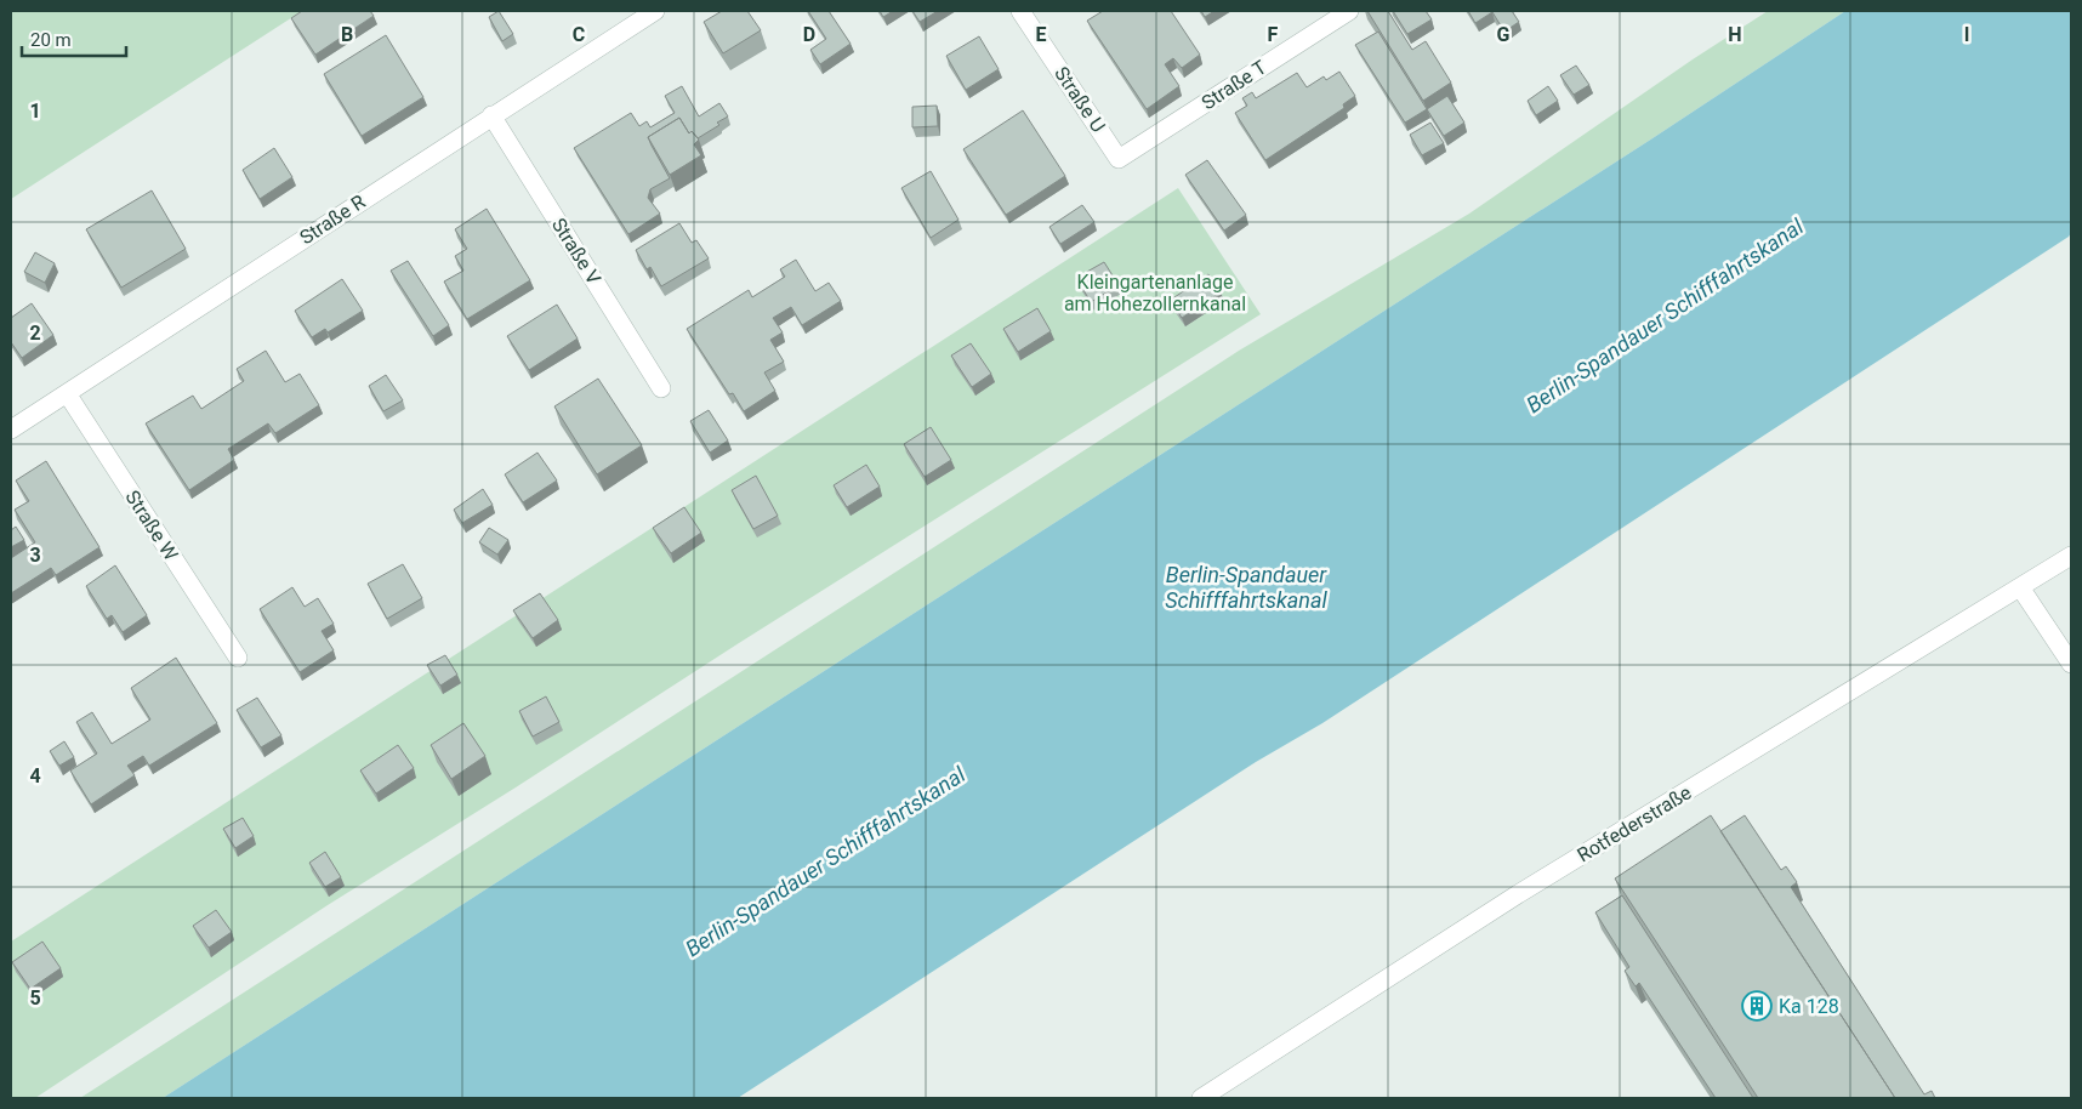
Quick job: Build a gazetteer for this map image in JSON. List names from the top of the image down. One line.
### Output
{"streets":{"lane":["Straße T","Straße U","Straße R","Straße V","Straße W","Rotfederstraße"]},"crossings":[["Straße T","Straße U"],["Straße R","Straße V"],["Straße R","Straße W"]],"water":["Berlin-Spandauer Schifffahrtskanal"],"parks":["Kleingartenanlage am Hohezollernkanal"],"places":{"building":["Ka 128"]},"scale_bar":"20 m","grid":{"columns":["B","C","D","E","F","G","H","I"],"rows":["1","2","3","4","5"]}}
